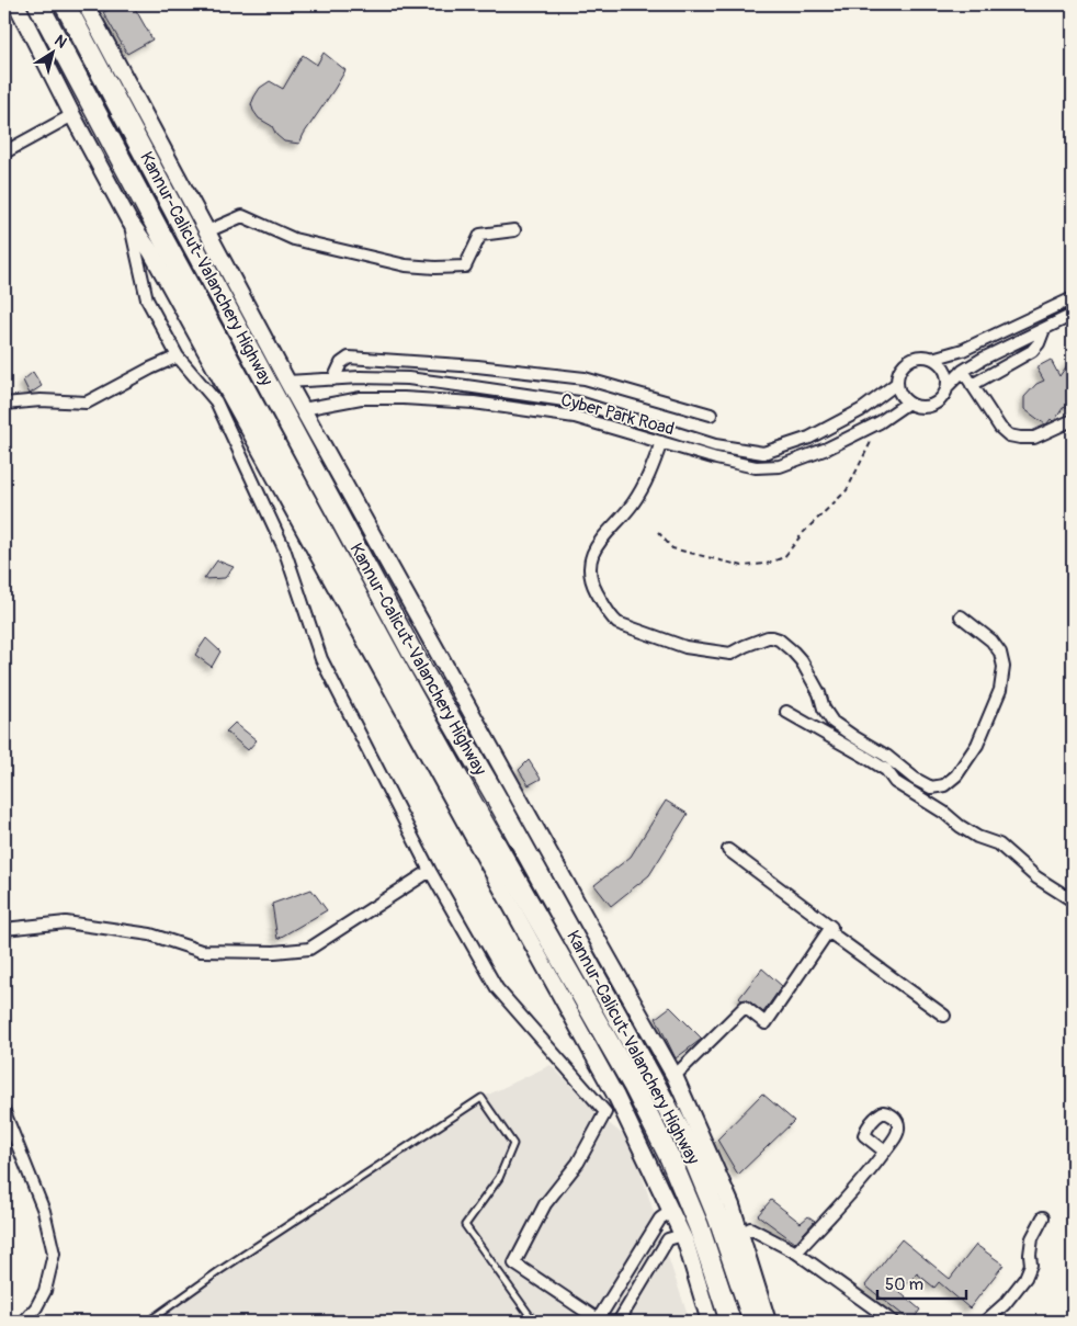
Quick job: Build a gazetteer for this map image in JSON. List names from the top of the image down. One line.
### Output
{"streets":{"highway":["Kannur-Calicut-Valanchery Highway"],"street":["Cyber Park Road"]},"scale_bar":"50 m","north":"top right"}
